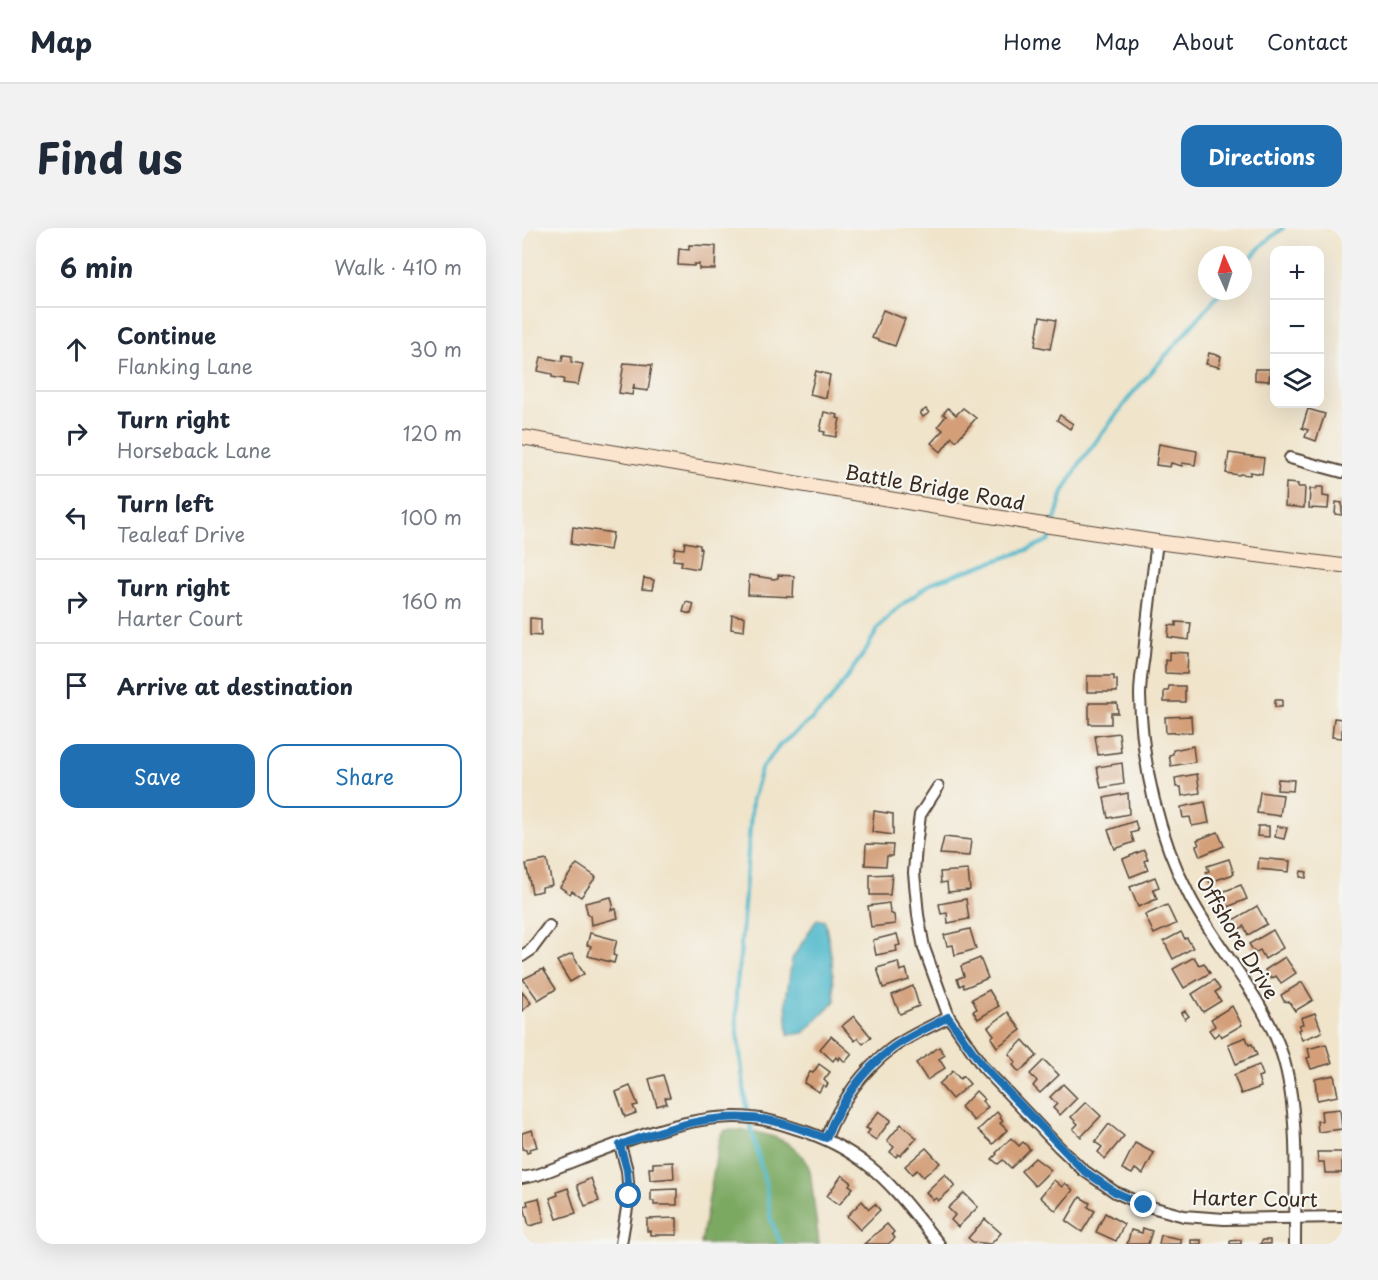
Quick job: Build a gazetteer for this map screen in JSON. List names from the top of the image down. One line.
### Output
{"streets":{"street":["Battle Bridge Road","Offshore Drive","Harter Court"]},"crossings":[["Battle Bridge Road","Offshore Drive"],["Offshore Drive","Harter Court"]],"north":"top","page":{"header":"Map","nav":["Home","Map","About","Contact"],"title":"Find us","buttons":["Directions",["Save","Share"]],"heading":["6 min","Walk · 410 m"],"map_buttons":["+","−"],"list":[["Continue","Flanking Lane","30 m"],["Turn right","Horseback Lane","120 m"],["Turn left","Tealeaf Drive","100 m"],["Turn right","Harter Court","160 m"],"Arrive at destination"]}}
